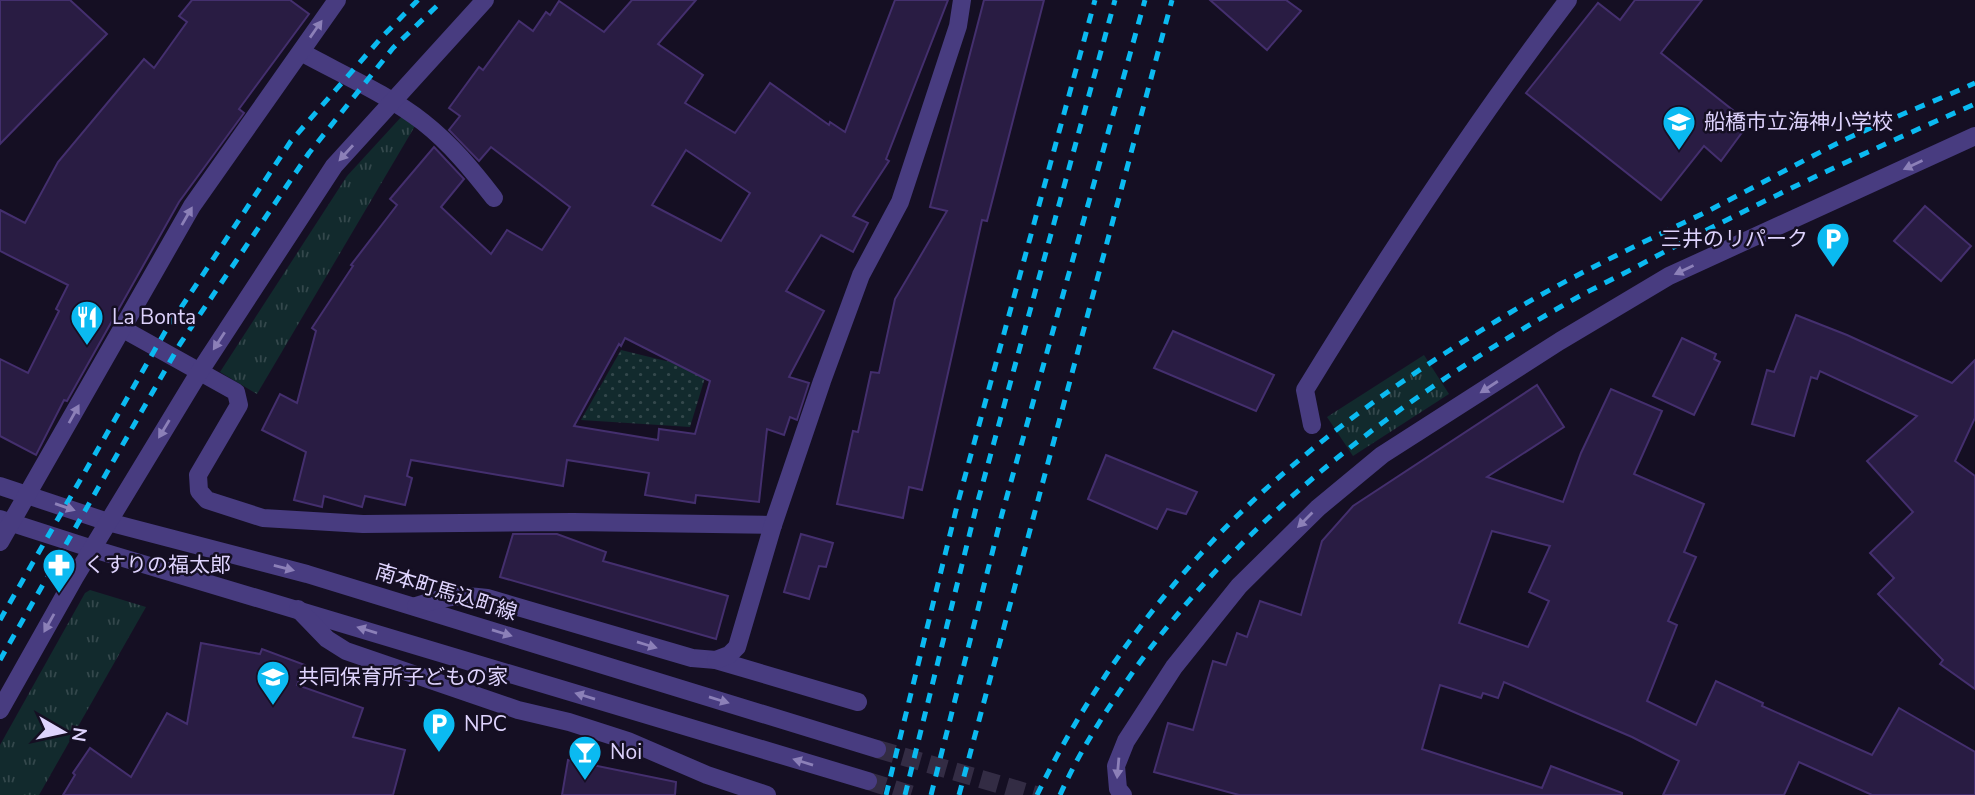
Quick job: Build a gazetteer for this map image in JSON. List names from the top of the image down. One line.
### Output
{"streets":{"street":["南本町馬込町線"]},"places":{"school or university":["船橋市立海神小学校","共同保育所子どもの家"],"parking":["三井のリパーク","NPC"],"restaurant":["La Bonta"],"pharmacy":["くすりの福太郎"],"bar":["Noi"]},"north":"right"}
